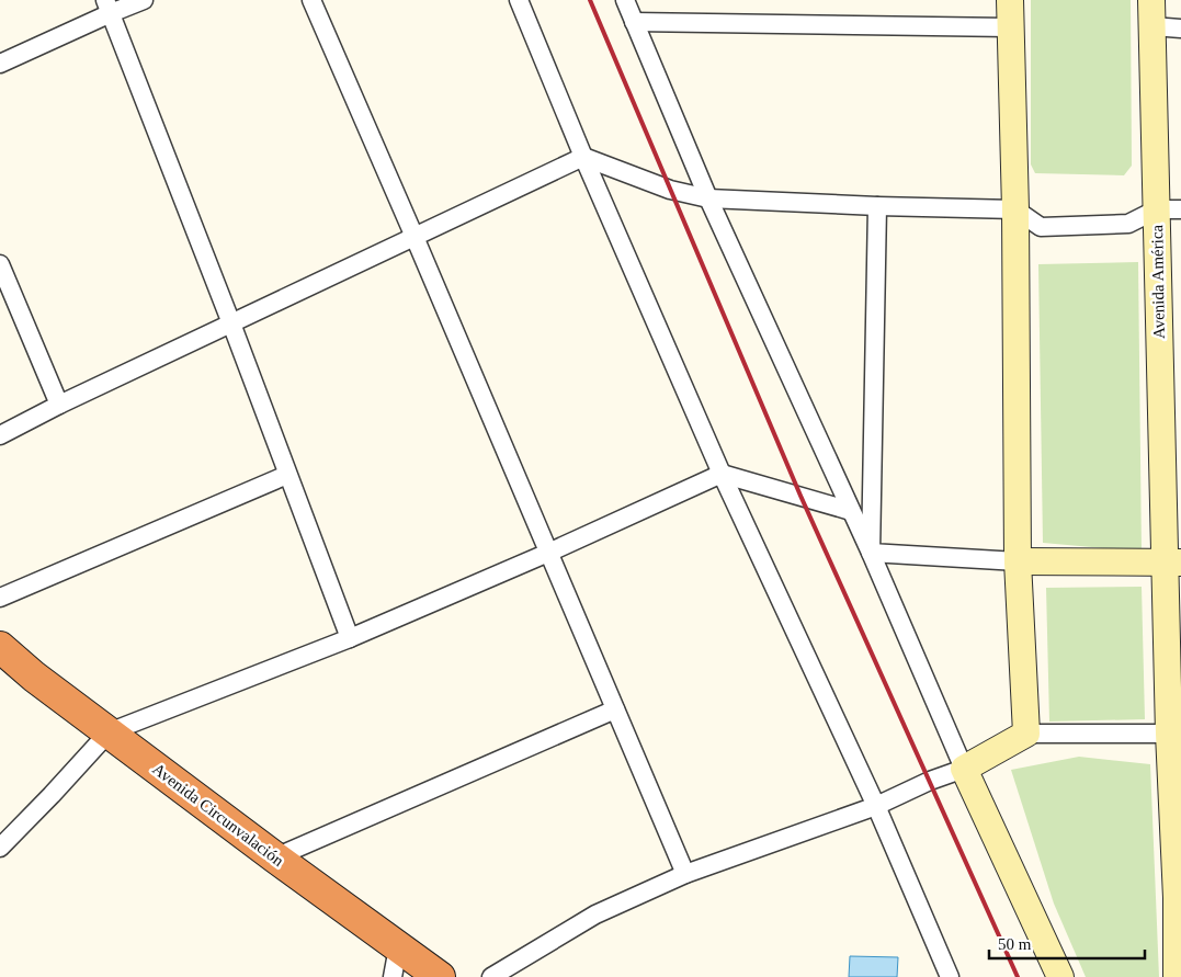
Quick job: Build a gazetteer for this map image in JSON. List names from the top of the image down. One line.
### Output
{"streets":{"highway":["Avenida Circunvalación"],"main road":["Avenida América"]},"scale_bar":"50 m"}
